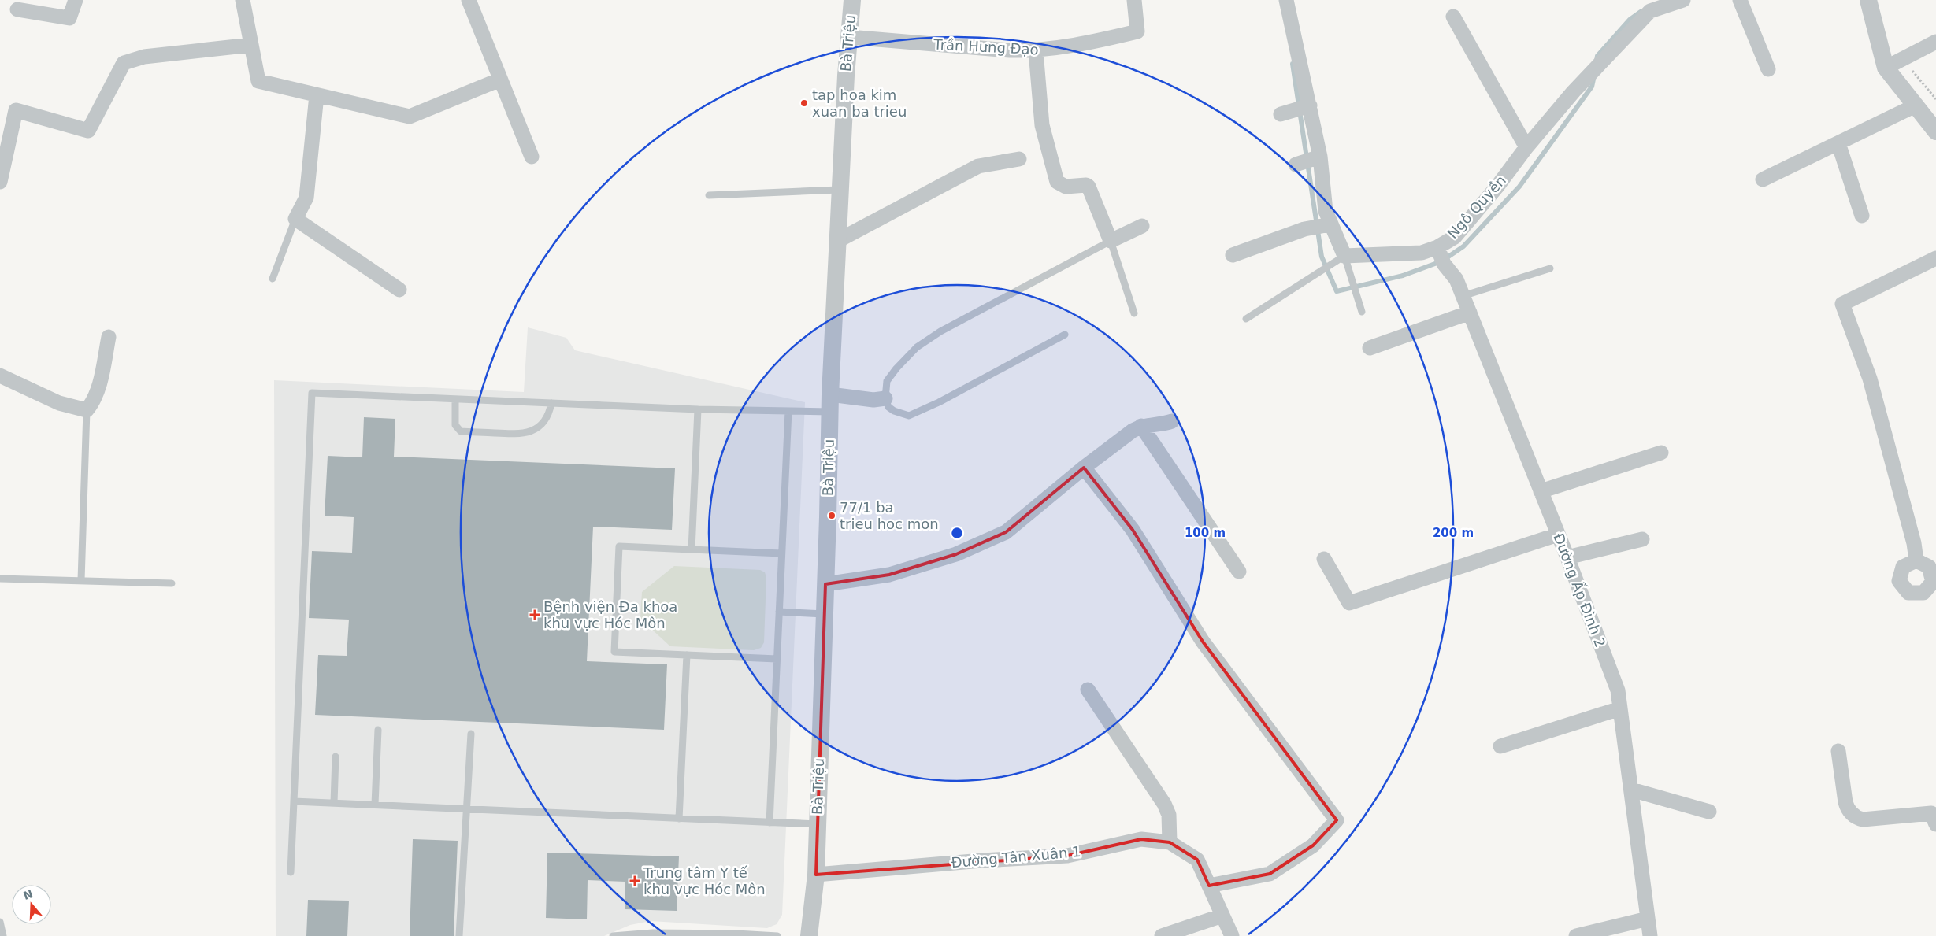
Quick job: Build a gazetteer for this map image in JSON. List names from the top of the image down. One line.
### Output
{"streets":{"street":["Bà Triệu","Trần Hưng Đạo","Ngô Quyền","Đường Ấp Đình 2","Đường Tân Xuân 1"]},"crossings":[["Bà Triệu","Trần Hưng Đạo"],["Bà Triệu","Đường Tân Xuân 1"],["Ngô Quyền","Đường Ấp Đình 2"]],"places":{"other":["tap hoa kim xuan ba trieu","77/1 ba trieu hoc mon"],"health":["Bệnh viện Đa khoa khu vực Hóc Môn","Trung tâm Y tế khu vực Hóc Môn"]},"north":"top","rings":["100 m","200 m"]}
